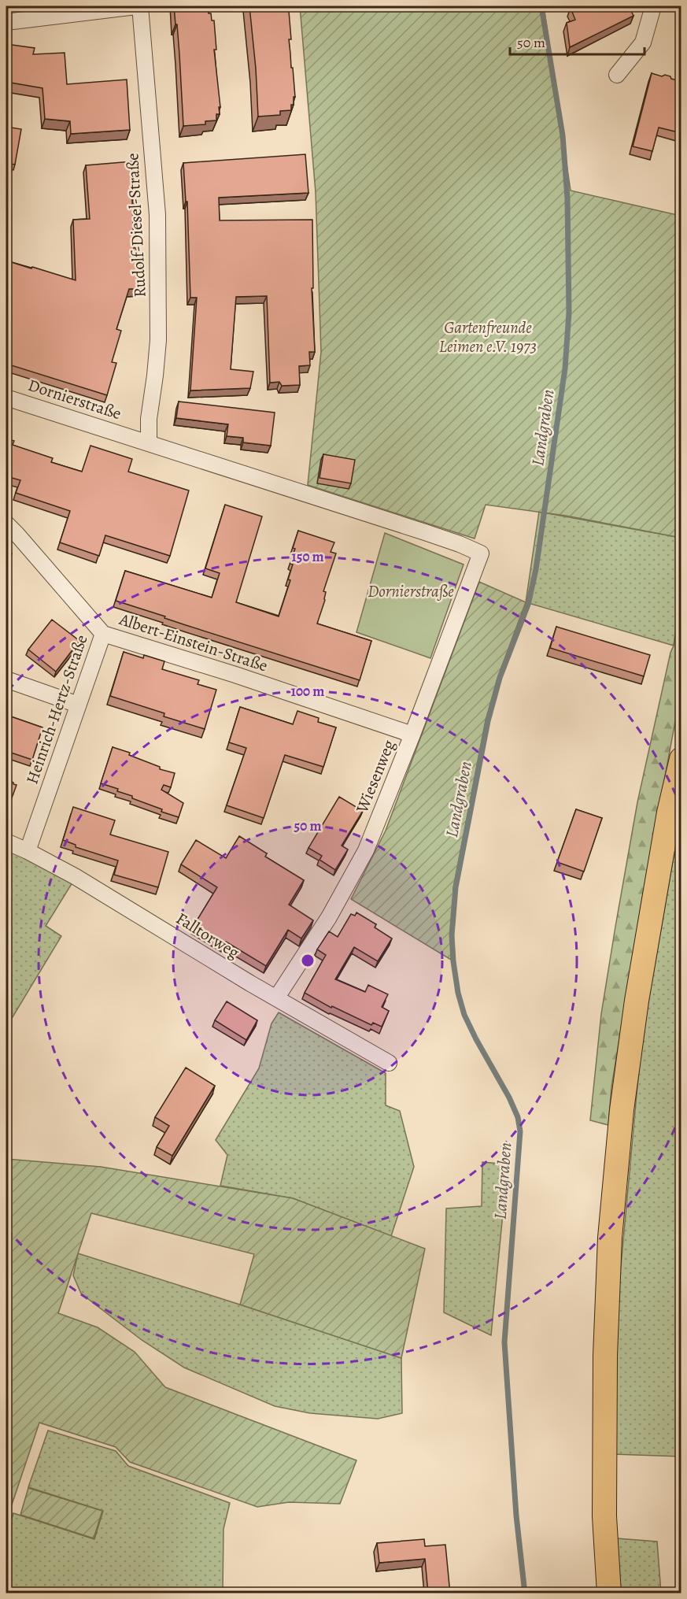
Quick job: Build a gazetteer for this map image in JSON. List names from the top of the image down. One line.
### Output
{"streets":{"street":["Rudolf-Diesel-Straße","Dornierstraße","Albert-Einstein-Straße","Heinrich-Hertz-Straße","Wiesenweg","Falltorweg"]},"crossings":[["Rudolf-Diesel-Straße","Dornierstraße"],["Dornierstraße","Wiesenweg"],["Albert-Einstein-Straße","Heinrich-Hertz-Straße"],["Albert-Einstein-Straße","Wiesenweg"],["Heinrich-Hertz-Straße","Falltorweg"],["Wiesenweg","Falltorweg"]],"water":["Landgraben"],"parks":["Gartenfreunde Leimen e.V. 1973","Dornierstraße"],"scale_bar":"50 m","rings":["150 m","100 m","50 m"]}
